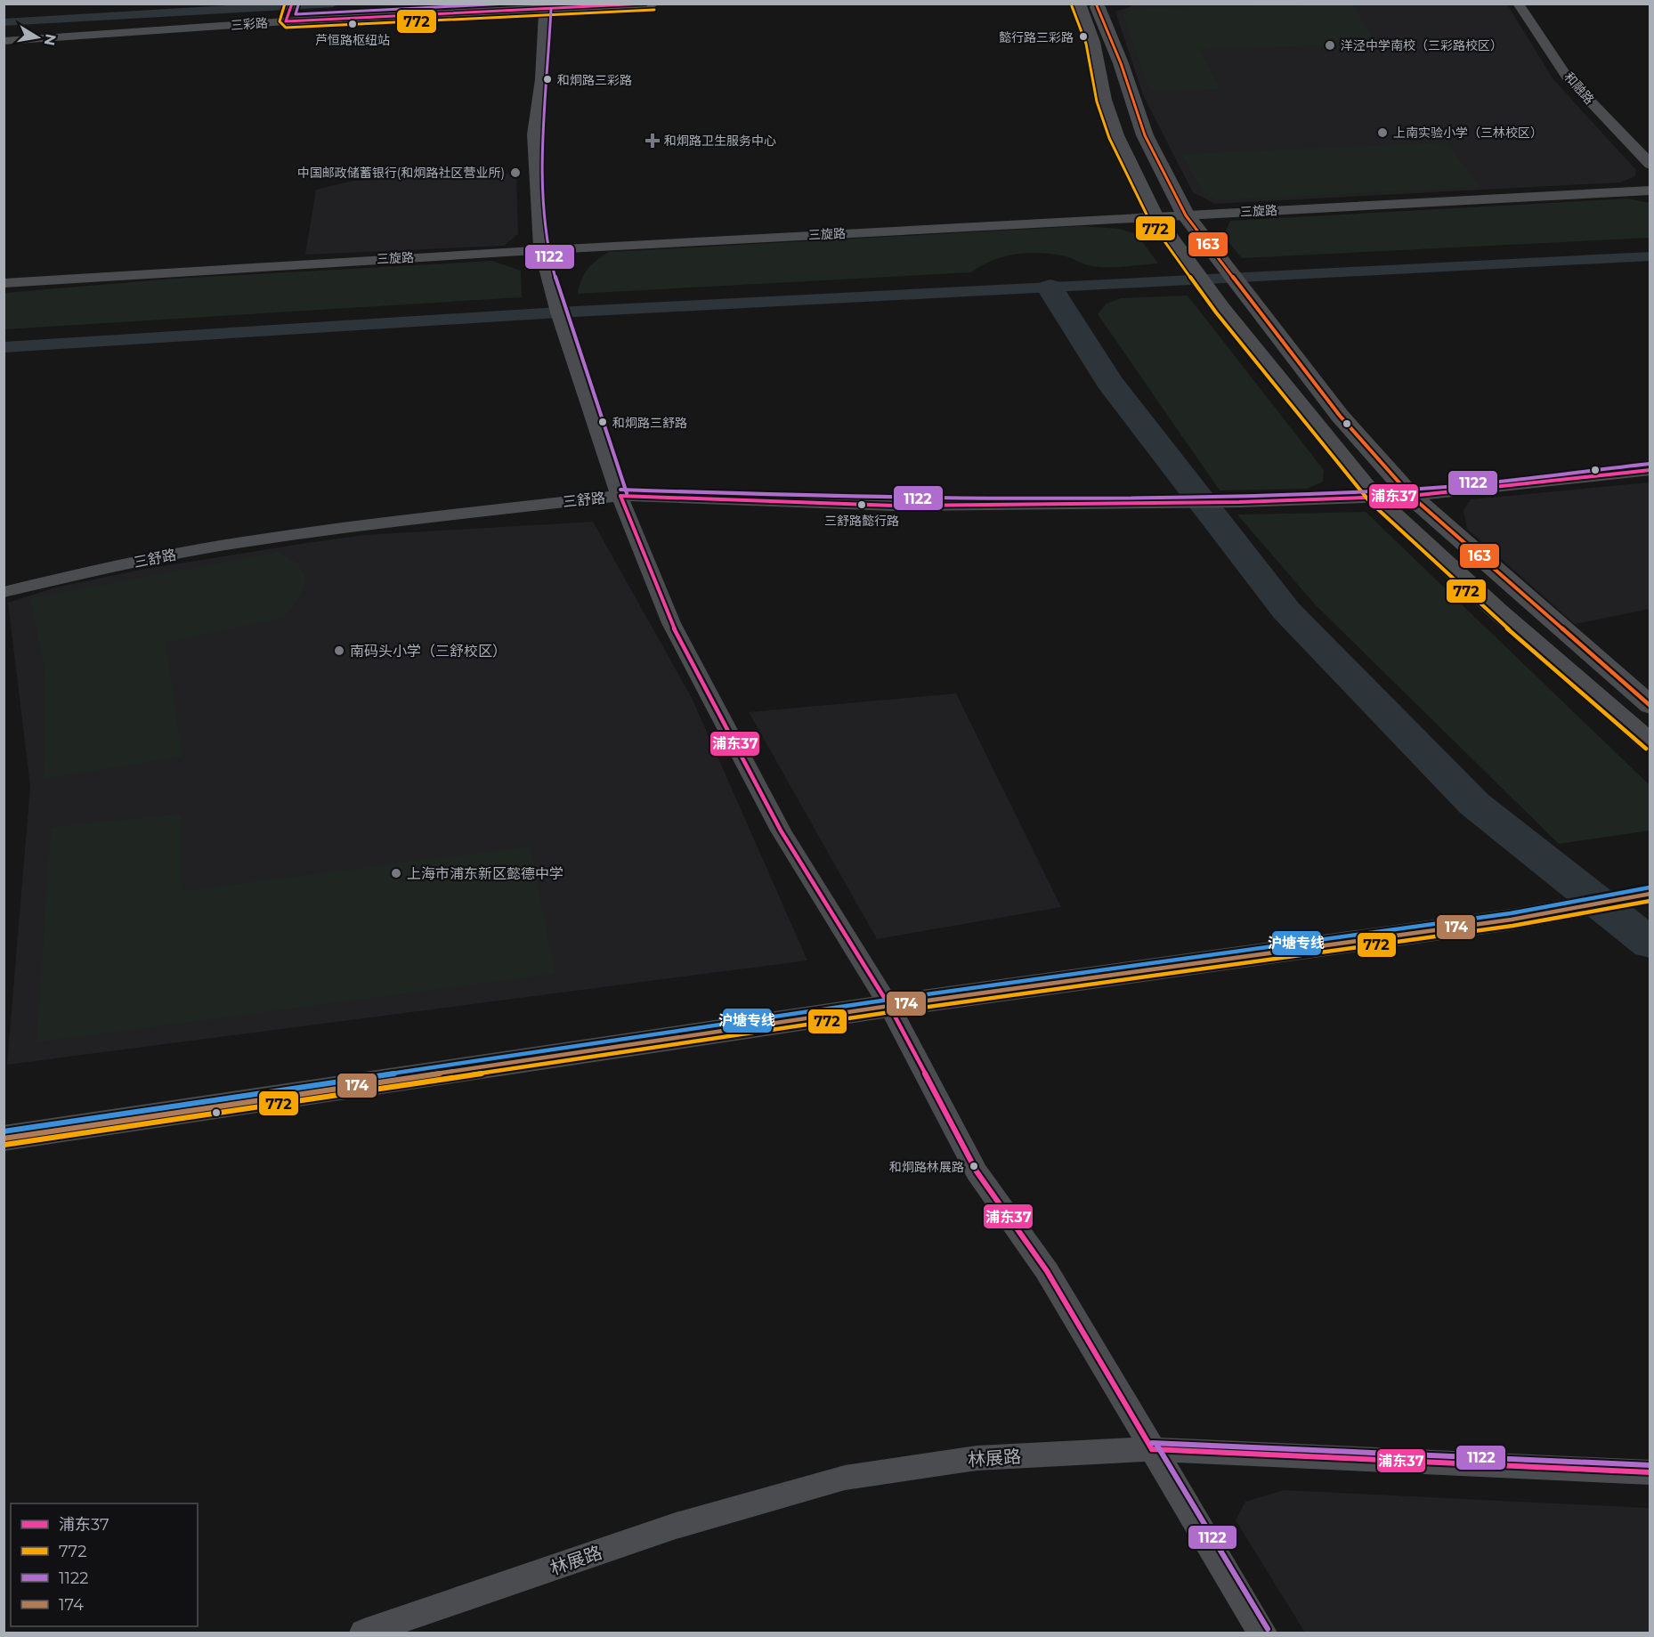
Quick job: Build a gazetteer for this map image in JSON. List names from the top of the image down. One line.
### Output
{"streets":{"street":["三彩路","和融路","三旋路","三舒路","林展路"]},"places":{"other":["芦恒路枢纽站","懿行路三彩路","洋泾中学南校（三彩路校区）","和炯路三彩路","上南实验小学（三林校区）","中国邮政储蓄银行(和炯路社区营业所)","和炯路三舒路","三舒路懿行路","南码头小学（三舒校区）","上海市浦东新区懿德中学","和炯路林展路"],"health":["和炯路卫生服务中心"]},"lines":["transit line 浦东37","transit line 772","transit line 1122","transit line 163","transit line 沪塘专线","transit line 174"],"legend":["浦东37","772","1122","174"],"north":"right"}
